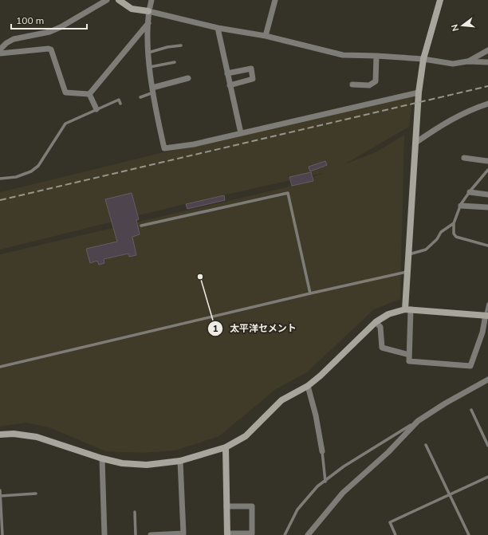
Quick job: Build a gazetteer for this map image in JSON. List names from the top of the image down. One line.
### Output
{"places":["太平洋セメント"],"scale_bar":"100 m","north":"left"}
